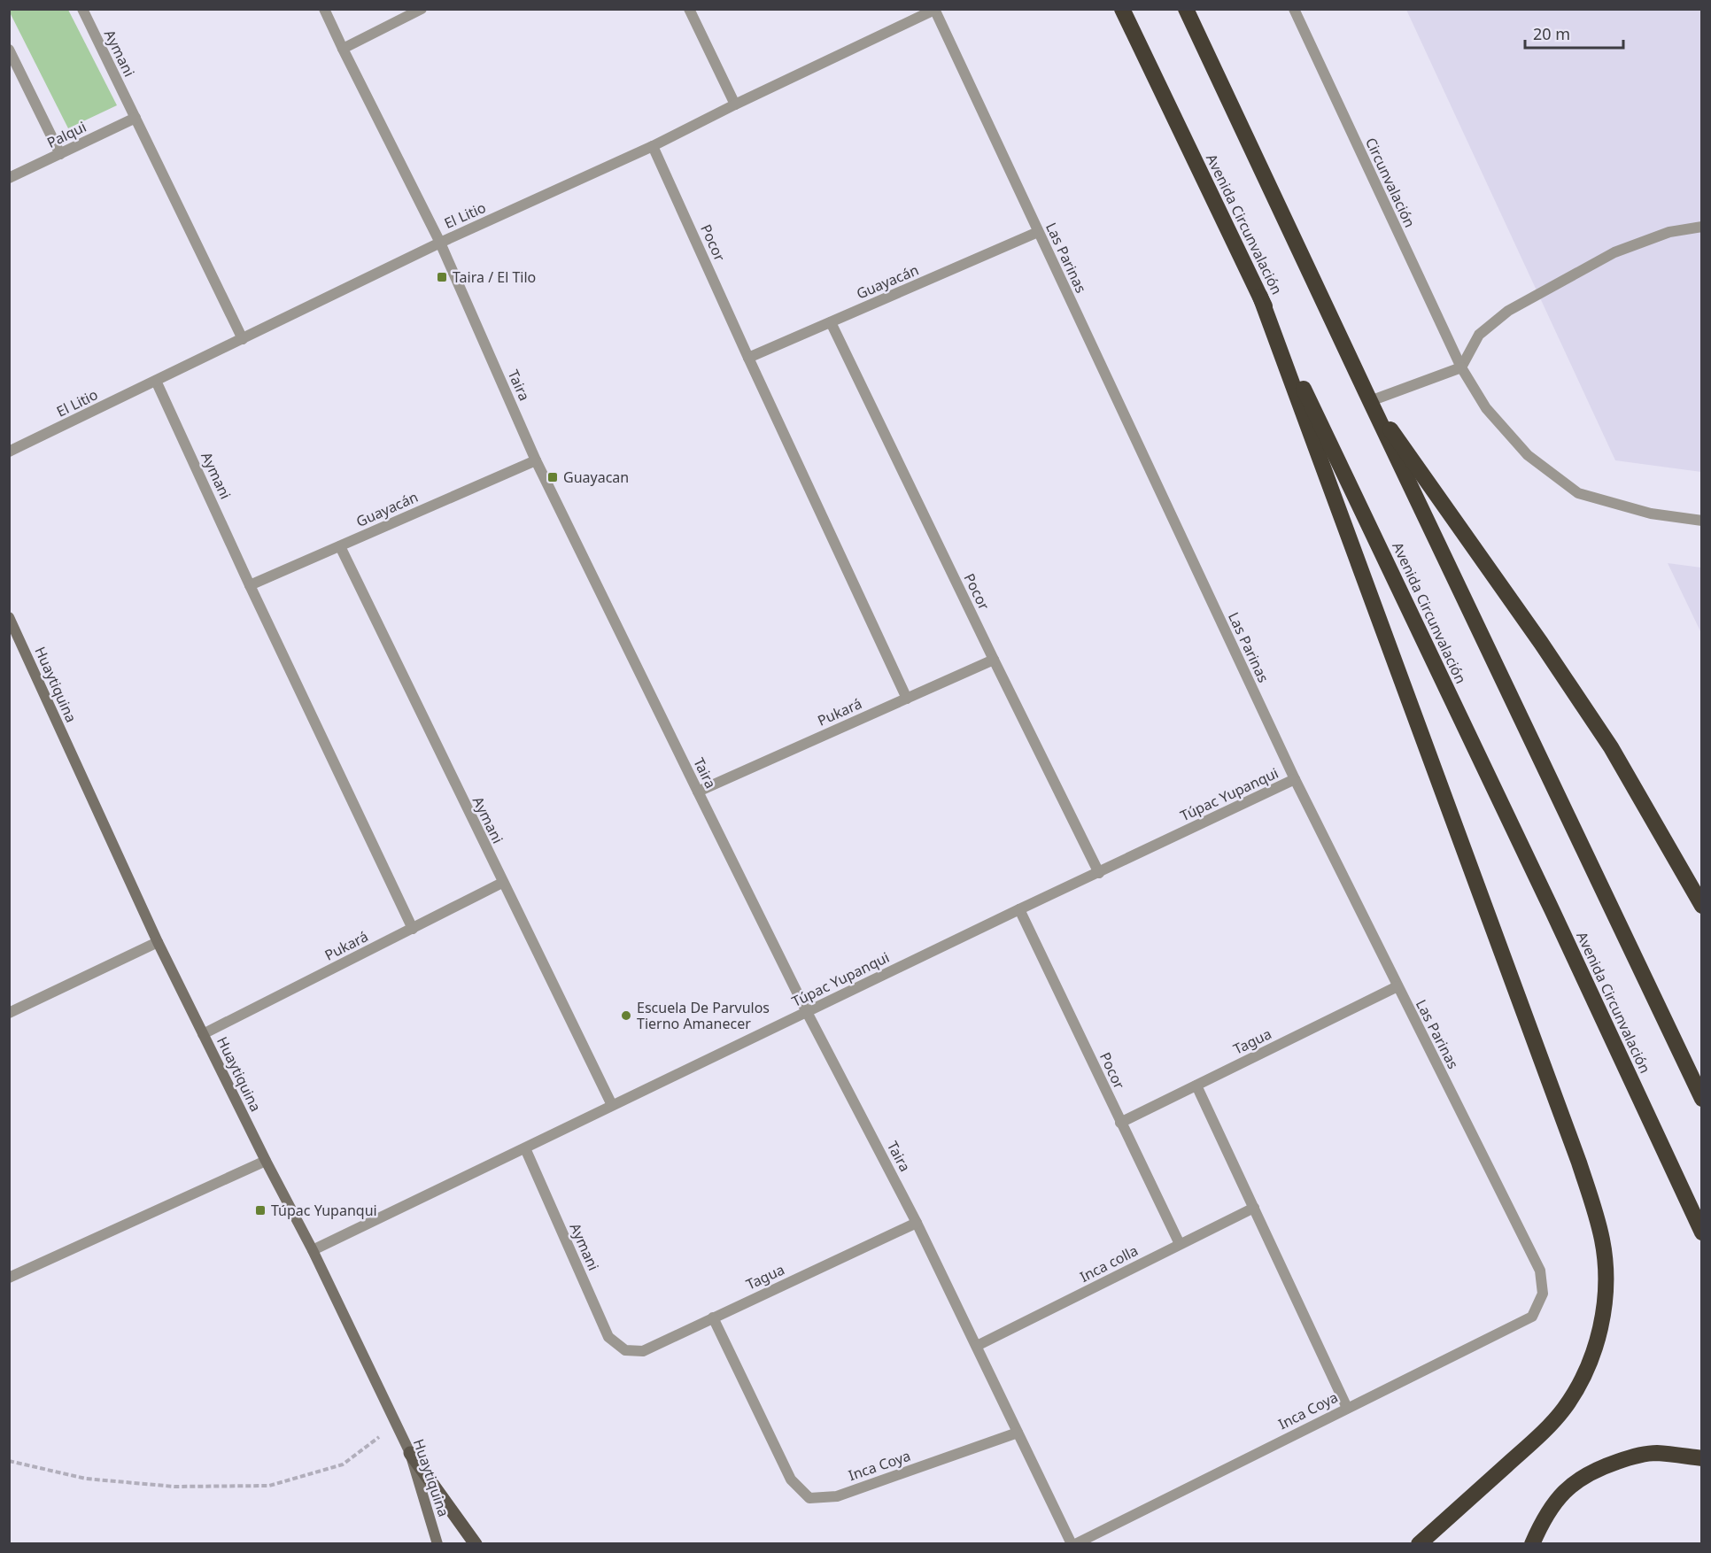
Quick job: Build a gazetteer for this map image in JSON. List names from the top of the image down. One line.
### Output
{"streets":{"highway":["Avenida Circunvalación"],"street":["Aymani","Palqui","Circunvalación","El Litio","Pocor","Las Parinas","Guayacán","Taira","Huaytiquina","Pukará","Túpac Yupanqui","Tagua","Inca colla","Inca Coya"]},"crossings":[["Aymani","Palqui"],["Aymani","El Litio"],["Aymani","Guayacán"],["Aymani","Pukará"],["Aymani","Túpac Yupanqui"],["Aymani","Tagua"],["El Litio","Pocor"],["El Litio","Las Parinas"],["El Litio","Taira"],["Pocor","Guayacán"],["Pocor","Pukará"],["Pocor","Túpac Yupanqui"],["Pocor","Tagua"],["Pocor","Inca colla"],["Las Parinas","Guayacán"],["Las Parinas","Túpac Yupanqui"],["Las Parinas","Tagua"],["Las Parinas","Inca Coya"],["Guayacán","Taira"],["Taira","Pukará"],["Taira","Túpac Yupanqui"],["Taira","Tagua"],["Taira","Inca colla"],["Taira","Inca Coya"],["Huaytiquina","Pukará"],["Huaytiquina","Túpac Yupanqui"],["Tagua","Inca Coya"]],"places":{"transit":["Taira / El Tilo","Guayacan","Túpac Yupanqui"],"other":["Escuela De Parvulos Tierno Amanecer"]},"scale_bar":"20 m"}
